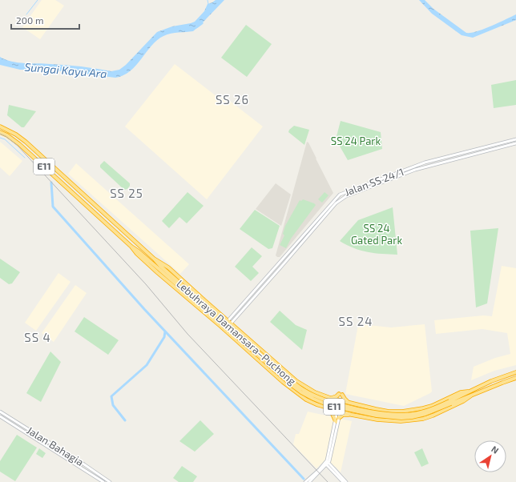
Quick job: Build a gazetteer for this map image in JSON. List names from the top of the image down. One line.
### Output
{"streets":{"highway":["E11","Lebuhraya Damansara–Puchong"],"main road":["Jalan SS 24/1","Jalan Bahagia"]},"districts":["SS 26","SS 25","SS 24","SS 4"],"water":["Sungai Kayu Ara"],"parks":["SS 24 Park","SS 24 Gated Park"],"scale_bar":"200 m","north":"top right"}
